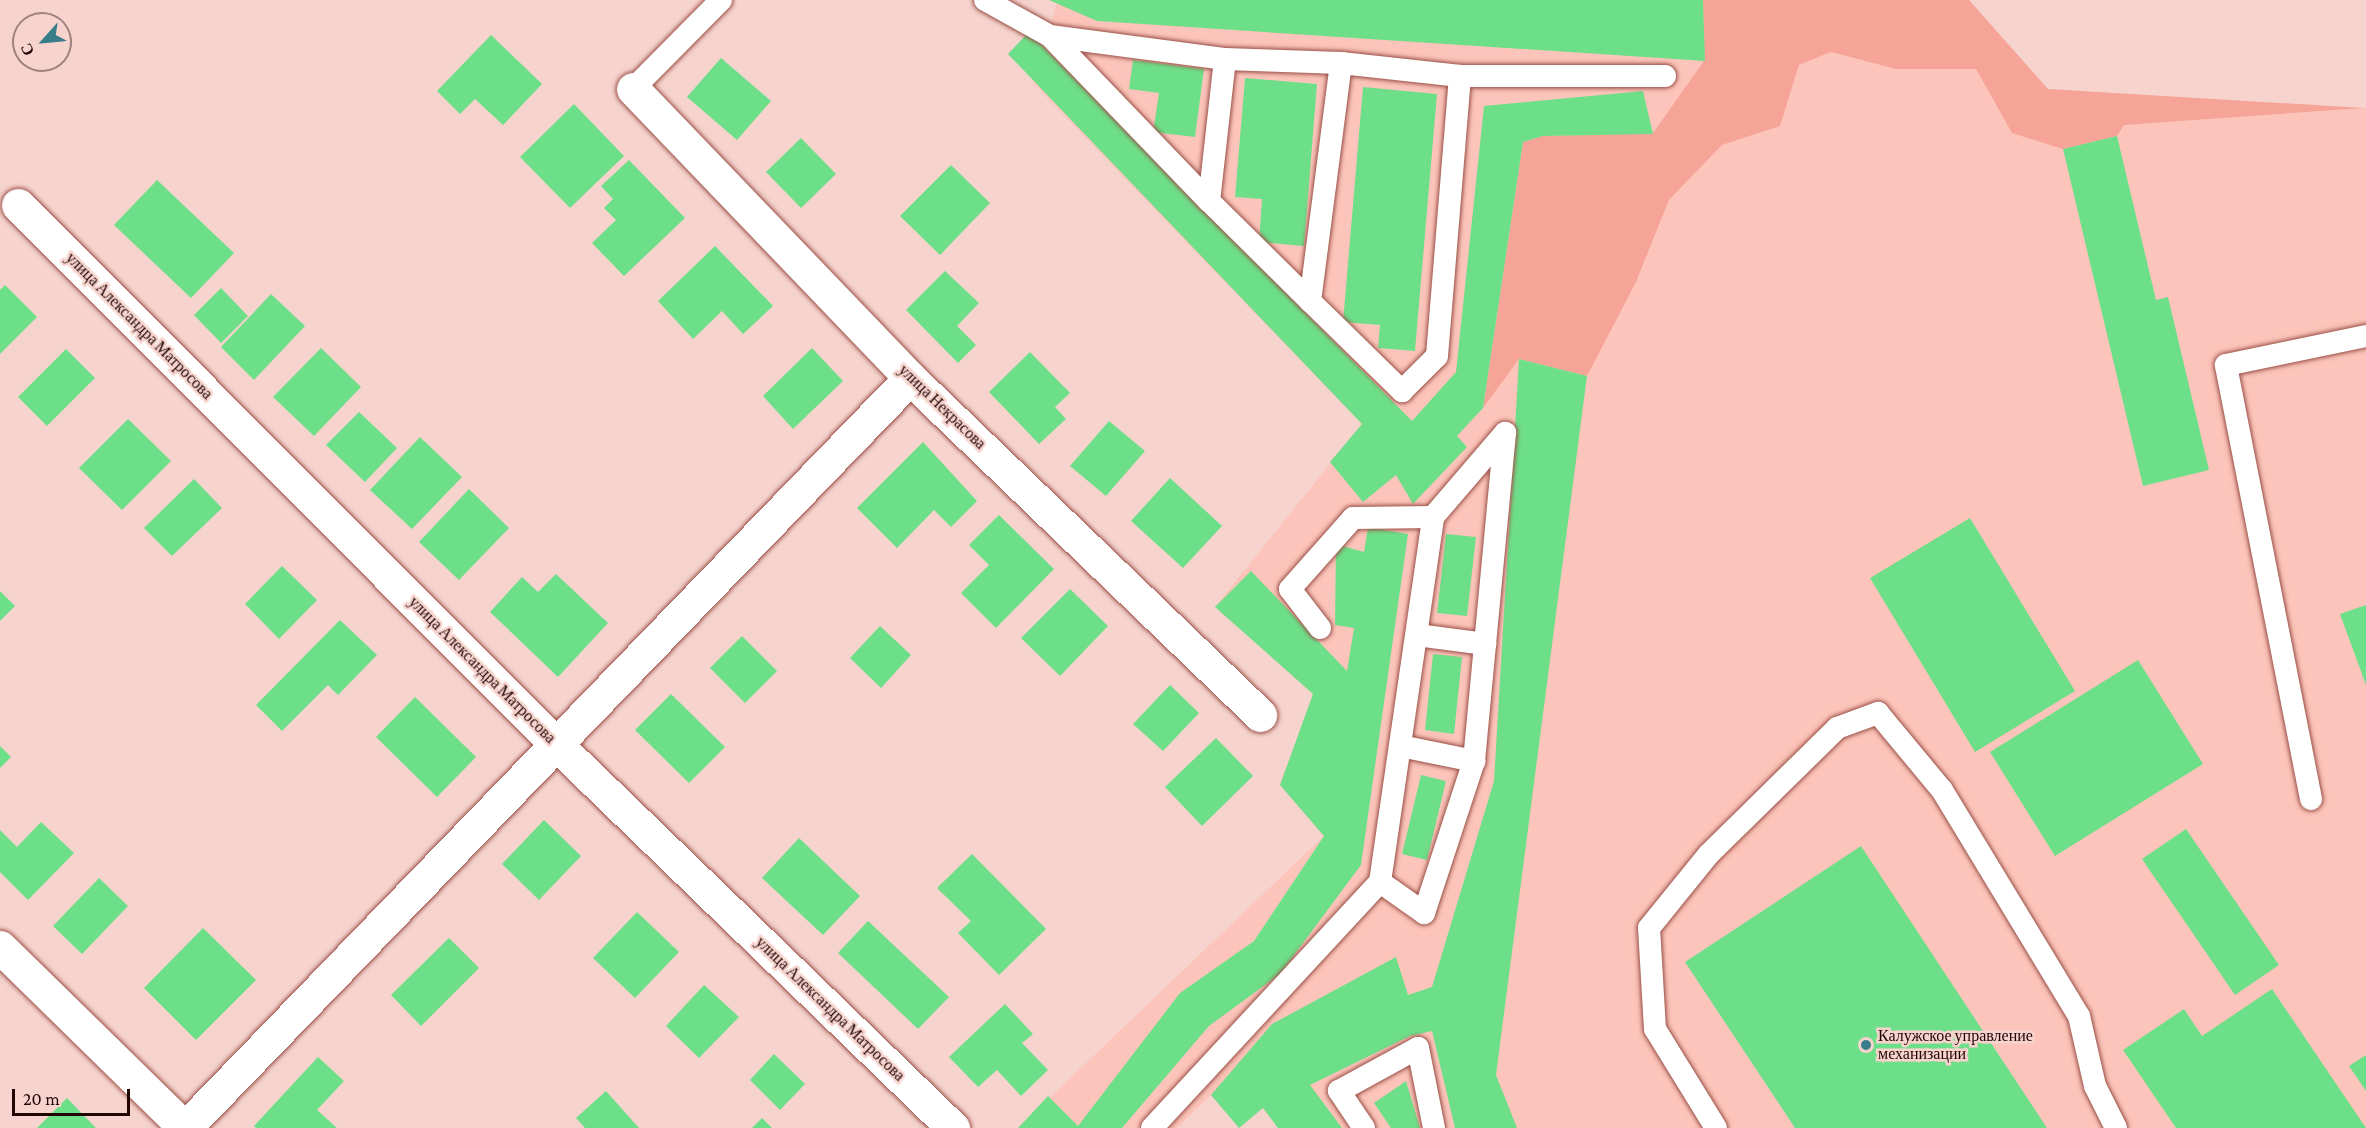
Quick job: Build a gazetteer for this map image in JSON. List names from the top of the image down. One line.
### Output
{"streets":{"street":["улица Александра Матросова","улица Некрасова"]},"places":["Калужское управление механизации"],"scale_bar":"20 m","north":"bottom left"}
